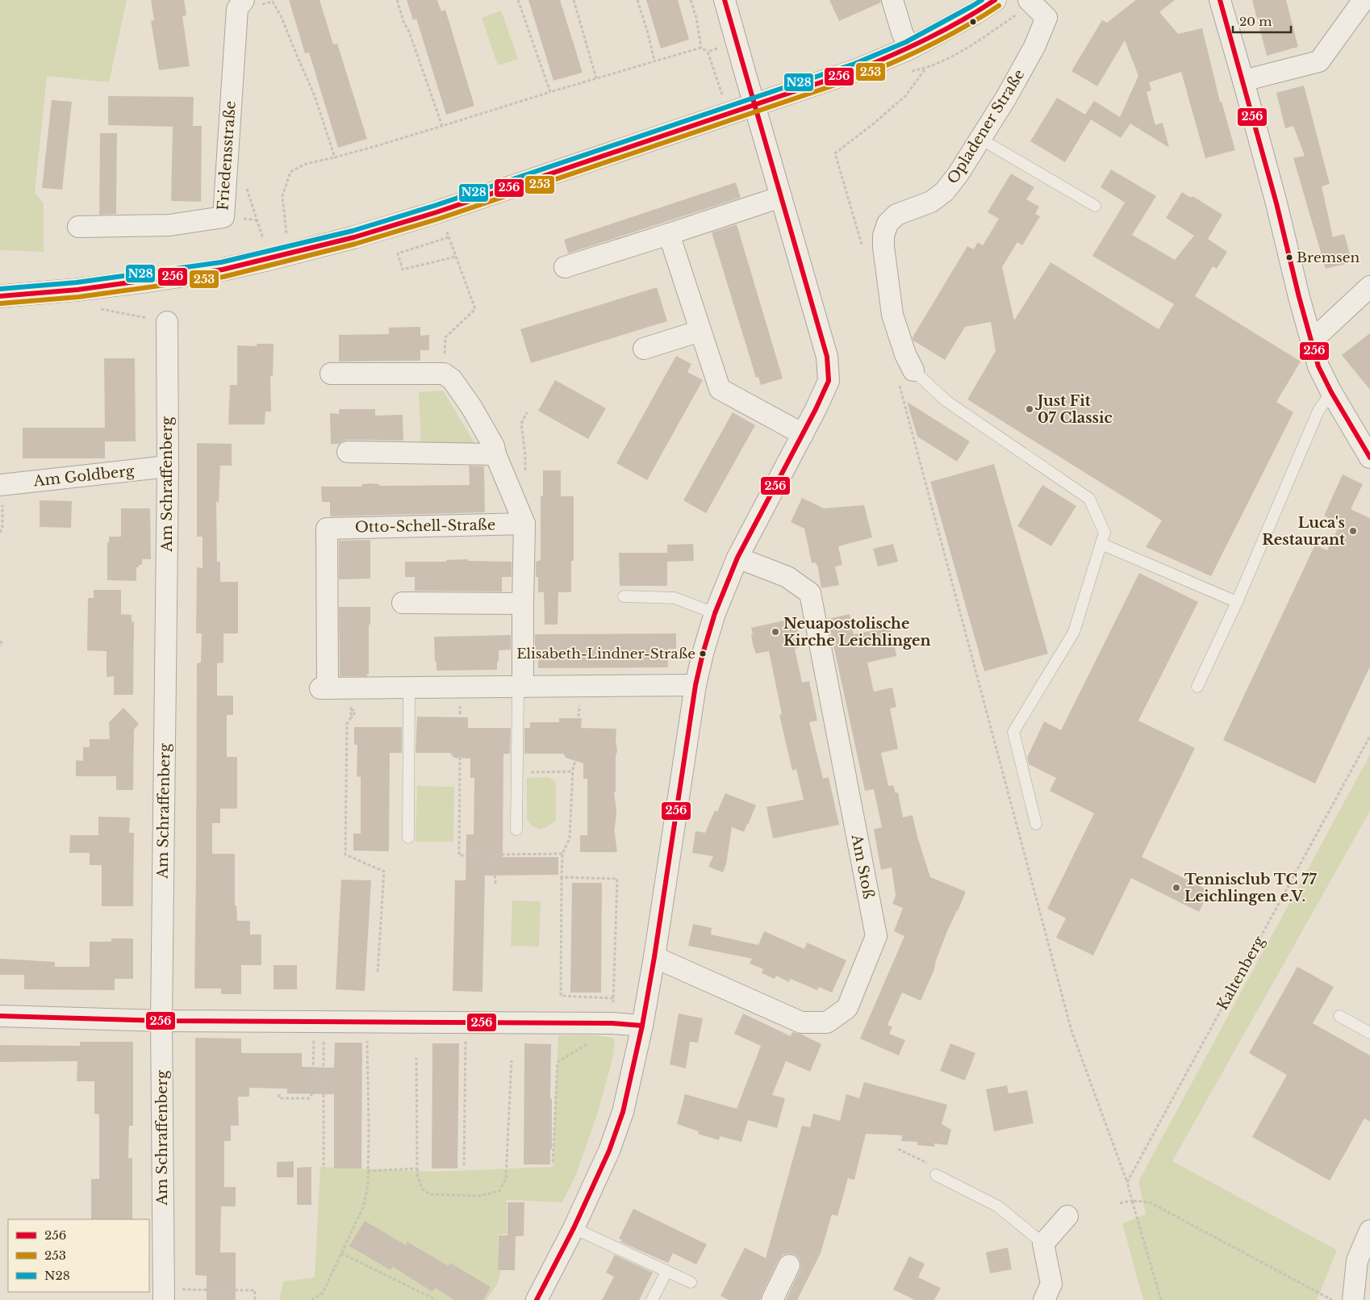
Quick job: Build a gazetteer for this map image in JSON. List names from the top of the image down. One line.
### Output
{"streets":{"street":["Opladener Straße","Friedensstraße","Am Goldberg","Am Schraffenberg","Otto-Schell-Straße","Am Stoß"],"path":["Kaltenberg"]},"crossings":[["Am Goldberg","Am Schraffenberg"]],"places":["Bremsen","Just Fit 07 Classic","Luca's Restaurant","Neuapostolische Kirche Leichlingen","Elisabeth-Lindner-Straße","Tennisclub TC 77 Leichlingen e.V."],"lines":["transit line 256","transit line N28","transit line 253"],"legend":["256","253","N28"],"scale_bar":"20 m"}
